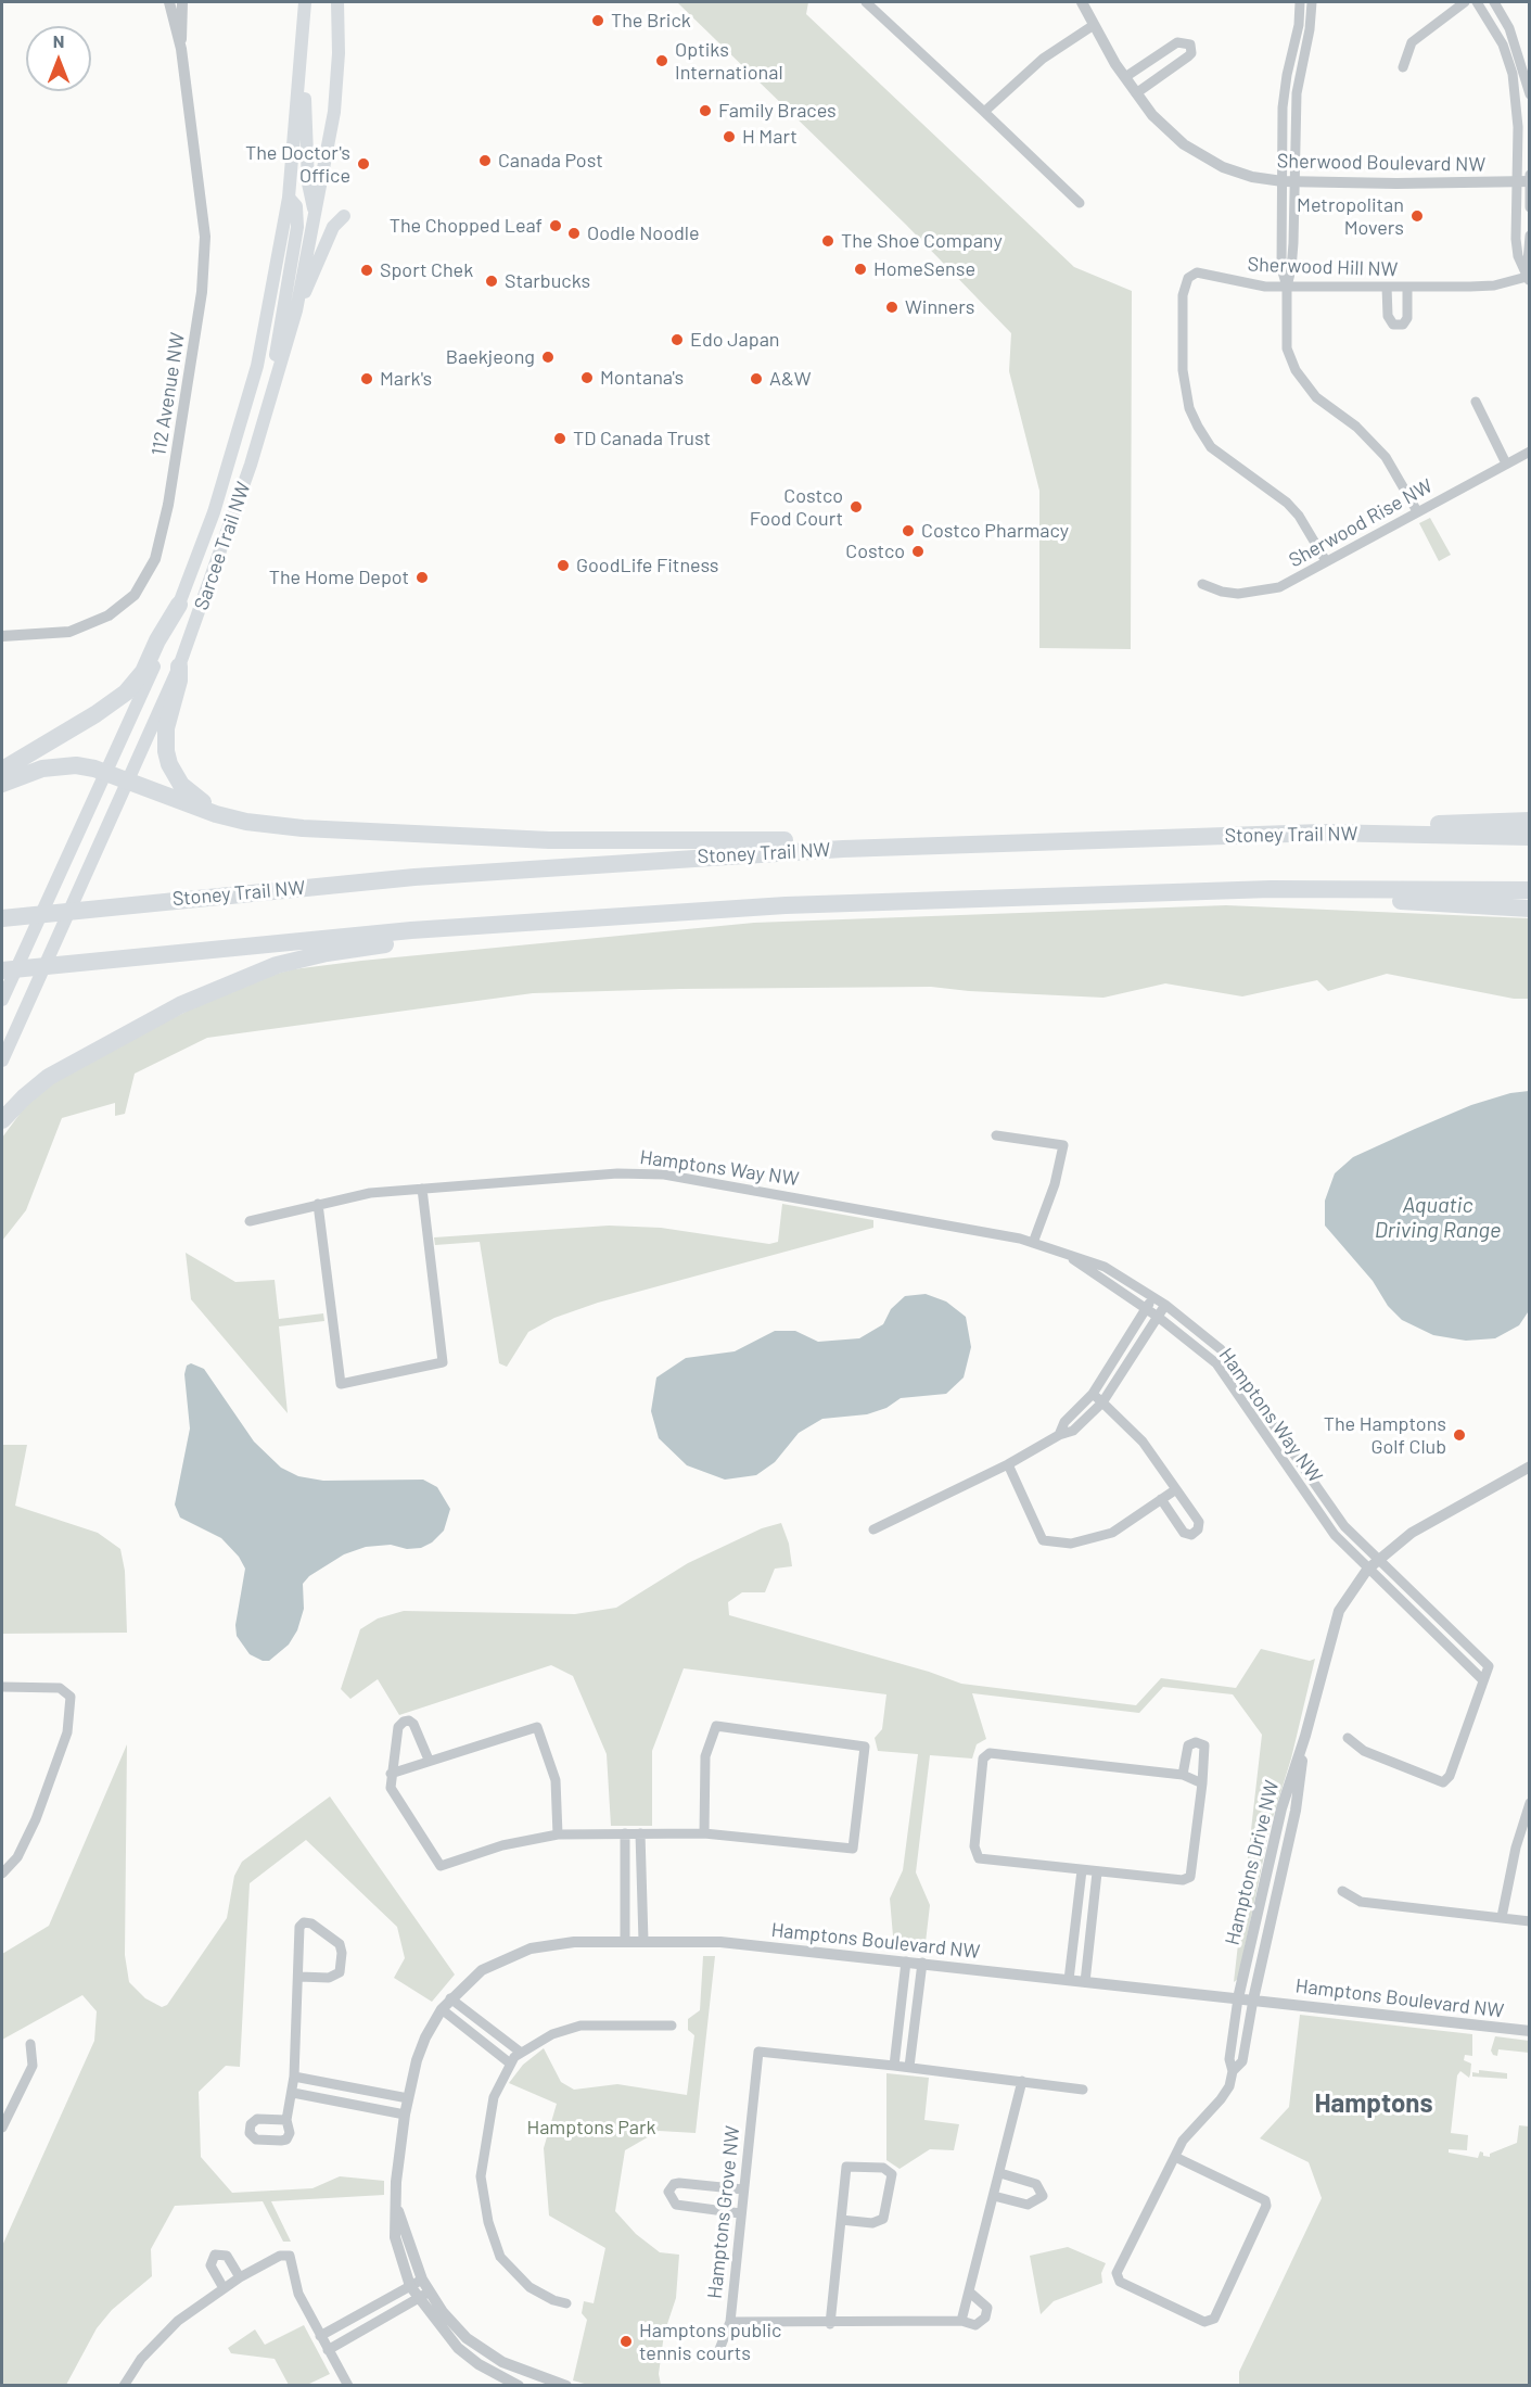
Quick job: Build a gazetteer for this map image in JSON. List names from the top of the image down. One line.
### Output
{"streets":{"highway":["Stoney Trail NW"],"main road":["Sarcee Trail NW"],"street":["Sherwood Boulevard NW","Sherwood Hill NW","112 Avenue NW","Sherwood Rise NW","Hamptons Way NW","Hamptons Drive NW","Hamptons Boulevard NW","Hamptons Grove NW"]},"crossings":[["Sherwood Hill NW","Sherwood Rise NW"],["Hamptons Way NW","Hamptons Drive NW"],["Hamptons Drive NW","Hamptons Boulevard NW"]],"districts":["Hamptons"],"water":["Aquatic Driving Range"],"parks":["Hamptons Park"],"places":["The Brick","Optiks International","Family Braces","H Mart","Canada Post","The Doctor's Office","Metropolitan Movers","The Chopped Leaf","Oodle Noodle","The Shoe Company","HomeSense","Sport Chek","Starbucks","Winners","Edo Japan","Baekjeong","Montana's","Mark's","A&W","TD Canada Trust","Costco Food Court","Costco Pharmacy","Costco","GoodLife Fitness","The Home Depot","The Hamptons Golf Club","Hamptons public tennis courts"],"north":"top"}
